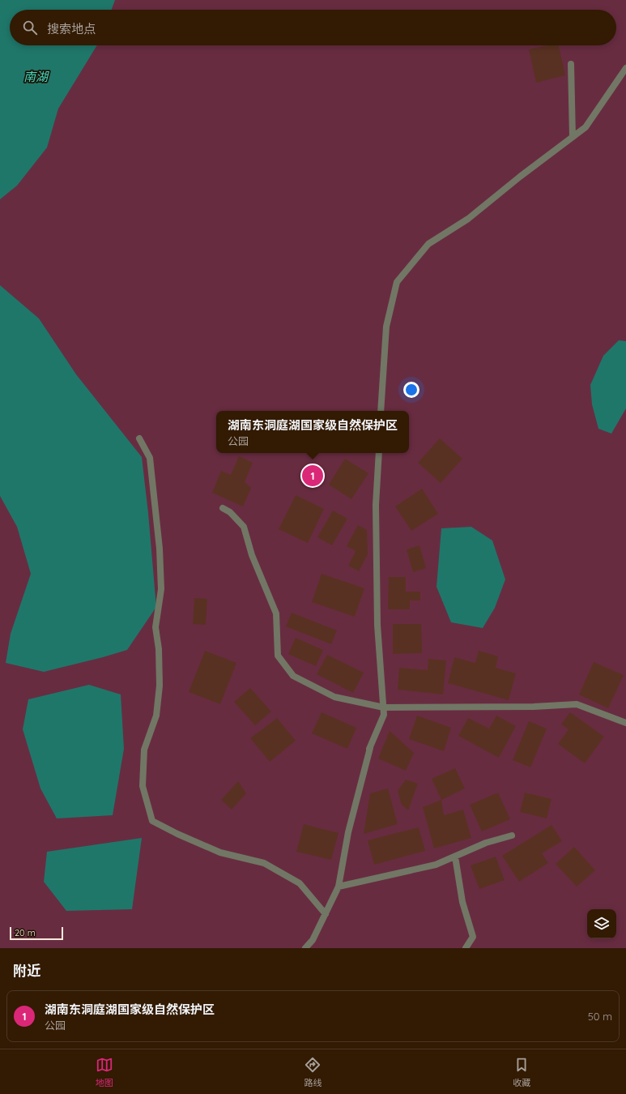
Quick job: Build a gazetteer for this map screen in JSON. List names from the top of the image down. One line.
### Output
{"water":["南湖"],"scale_bar":"20 m","page":{"search":"搜索地点","popup":["湖南东洞庭湖国家级自然保护区","公园"],"pins":"1","scale":"20 m","heading":"附近","list":[{"mark":"1","name":"湖南东洞庭湖国家级自然保护区","note":"公园","value":"50 m"}],"nav":["地图","路线","收藏"]}}
